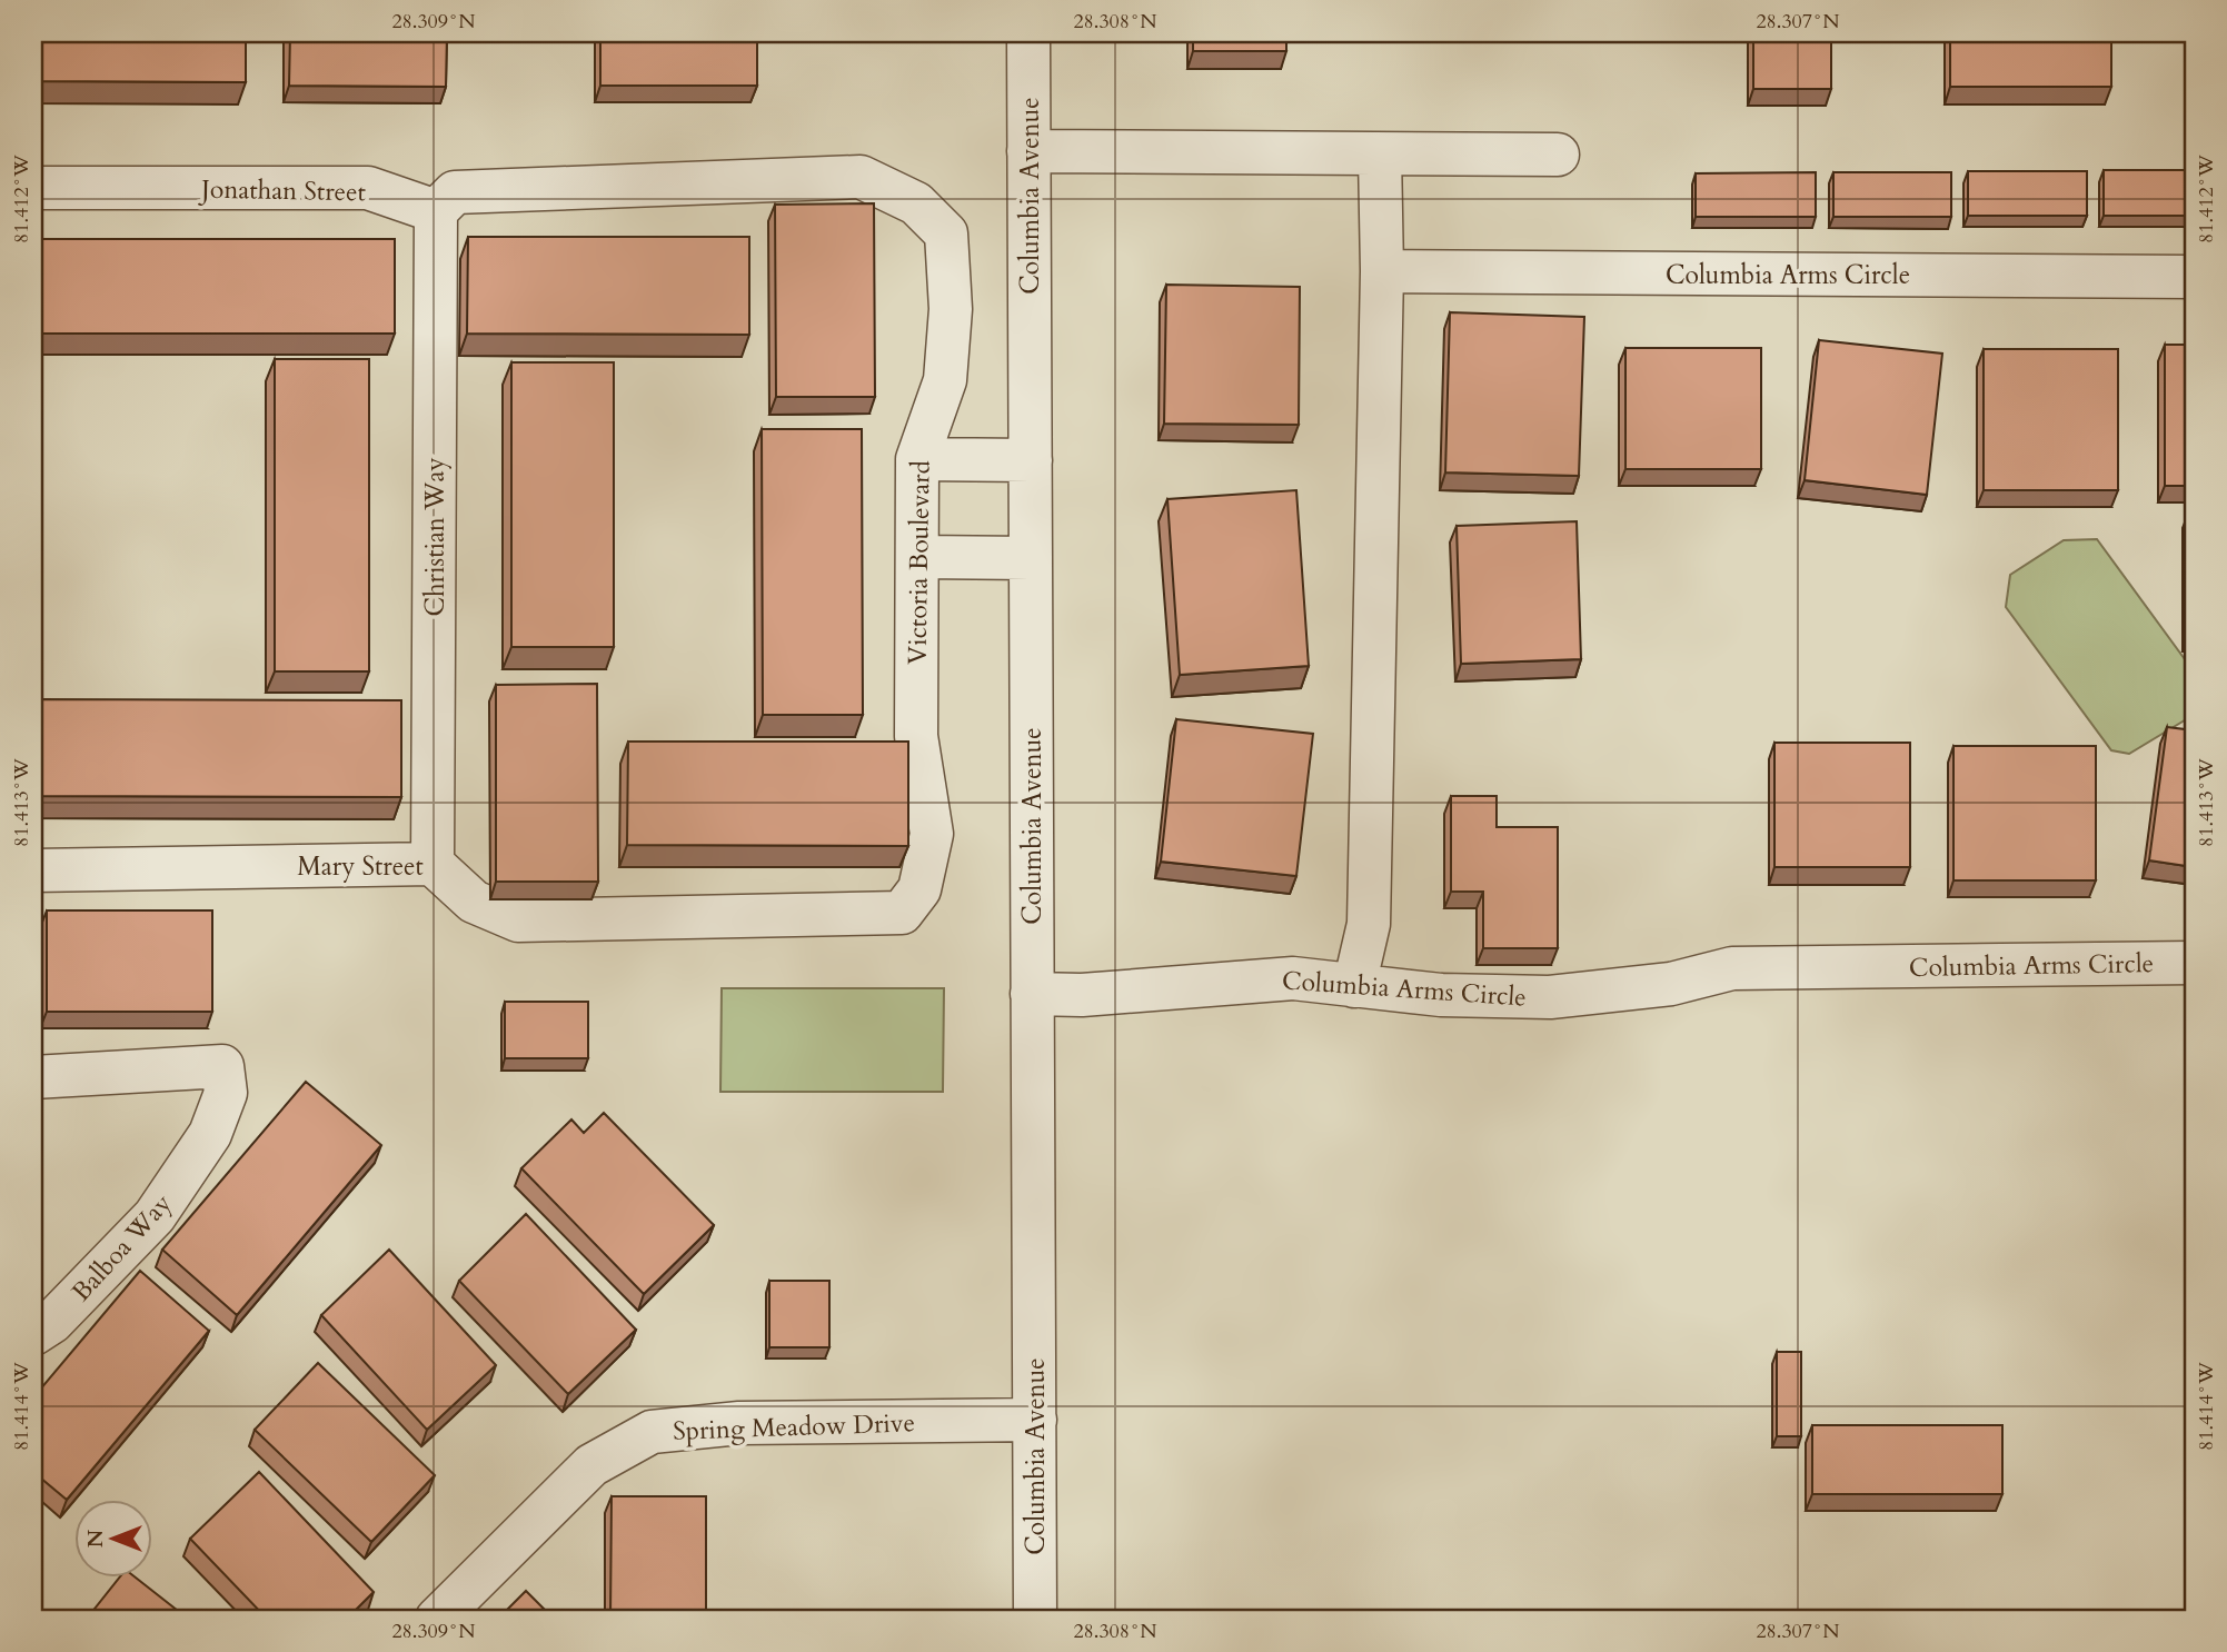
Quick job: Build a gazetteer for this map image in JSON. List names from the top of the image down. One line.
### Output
{"streets":{"street":["Jonathan Street","Columbia Avenue","Columbia Arms Circle","Christian Way","Victoria Boulevard","Mary Street","Balboa Way","Spring Meadow Drive"]},"crossings":[["Jonathan Street","Christian Way"],["Jonathan Street","Victoria Boulevard"],["Columbia Avenue","Columbia Arms Circle"],["Columbia Avenue","Spring Meadow Drive"],["Christian Way","Victoria Boulevard"],["Christian Way","Mary Street"],["Victoria Boulevard","Mary Street"]],"north":"left","coordinates":["28.309°N","28.308°N","28.307°N","81.412°W","81.413°W","81.414°W"]}
